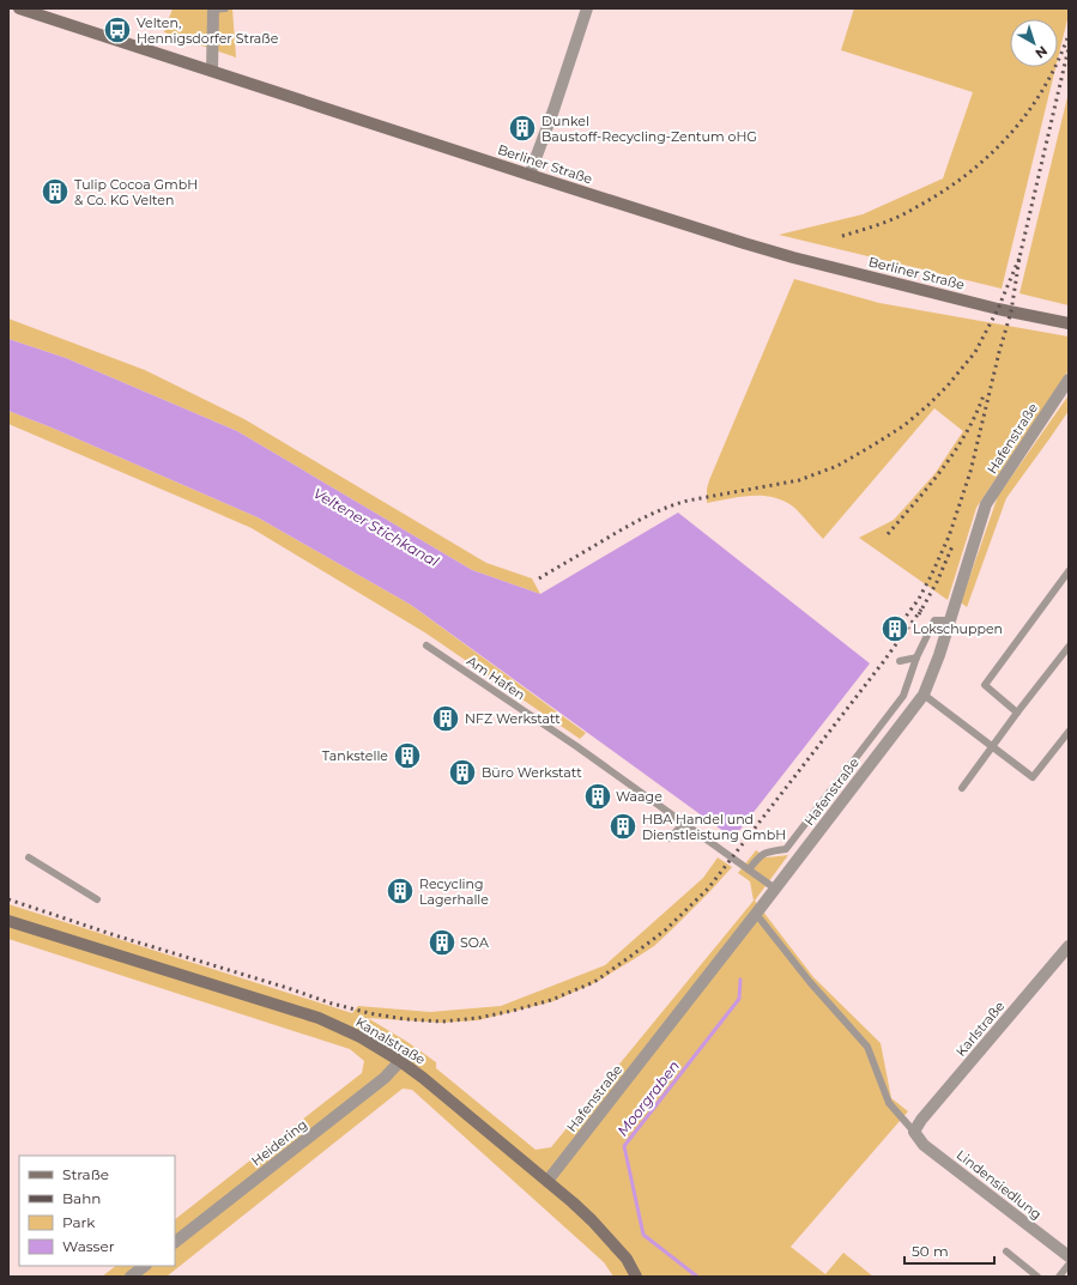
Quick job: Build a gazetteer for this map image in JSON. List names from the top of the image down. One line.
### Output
{"streets":{"main road":["Berliner Straße","Kanalstraße"],"street":["Hafenstraße","Karlstraße","Heidering","Lindensiedlung"],"lane":["Am Hafen"]},"crossings":[["Hafenstraße","Kanalstraße"],["Karlstraße","Lindensiedlung"],["Kanalstraße","Heidering"]],"water":["Veltener Stichkanal","Moorgraben"],"places":{"bus stop":["Velten, Hennigsdorfer Straße"],"building":["Dunkel Baustoff-Recycling-Zentum oHG","Tulip Cocoa GmbH & Co. KG Velten","Lokschuppen","NFZ Werkstatt","Tankstelle","Büro Werkstatt","Waage","HBA Handel und Dienstleistung GmbH","Recycling Lagerhalle","SOA"]},"legend":["Straße","Bahn","Park","Wasser"],"scale_bar":"50 m","north":"bottom right"}
